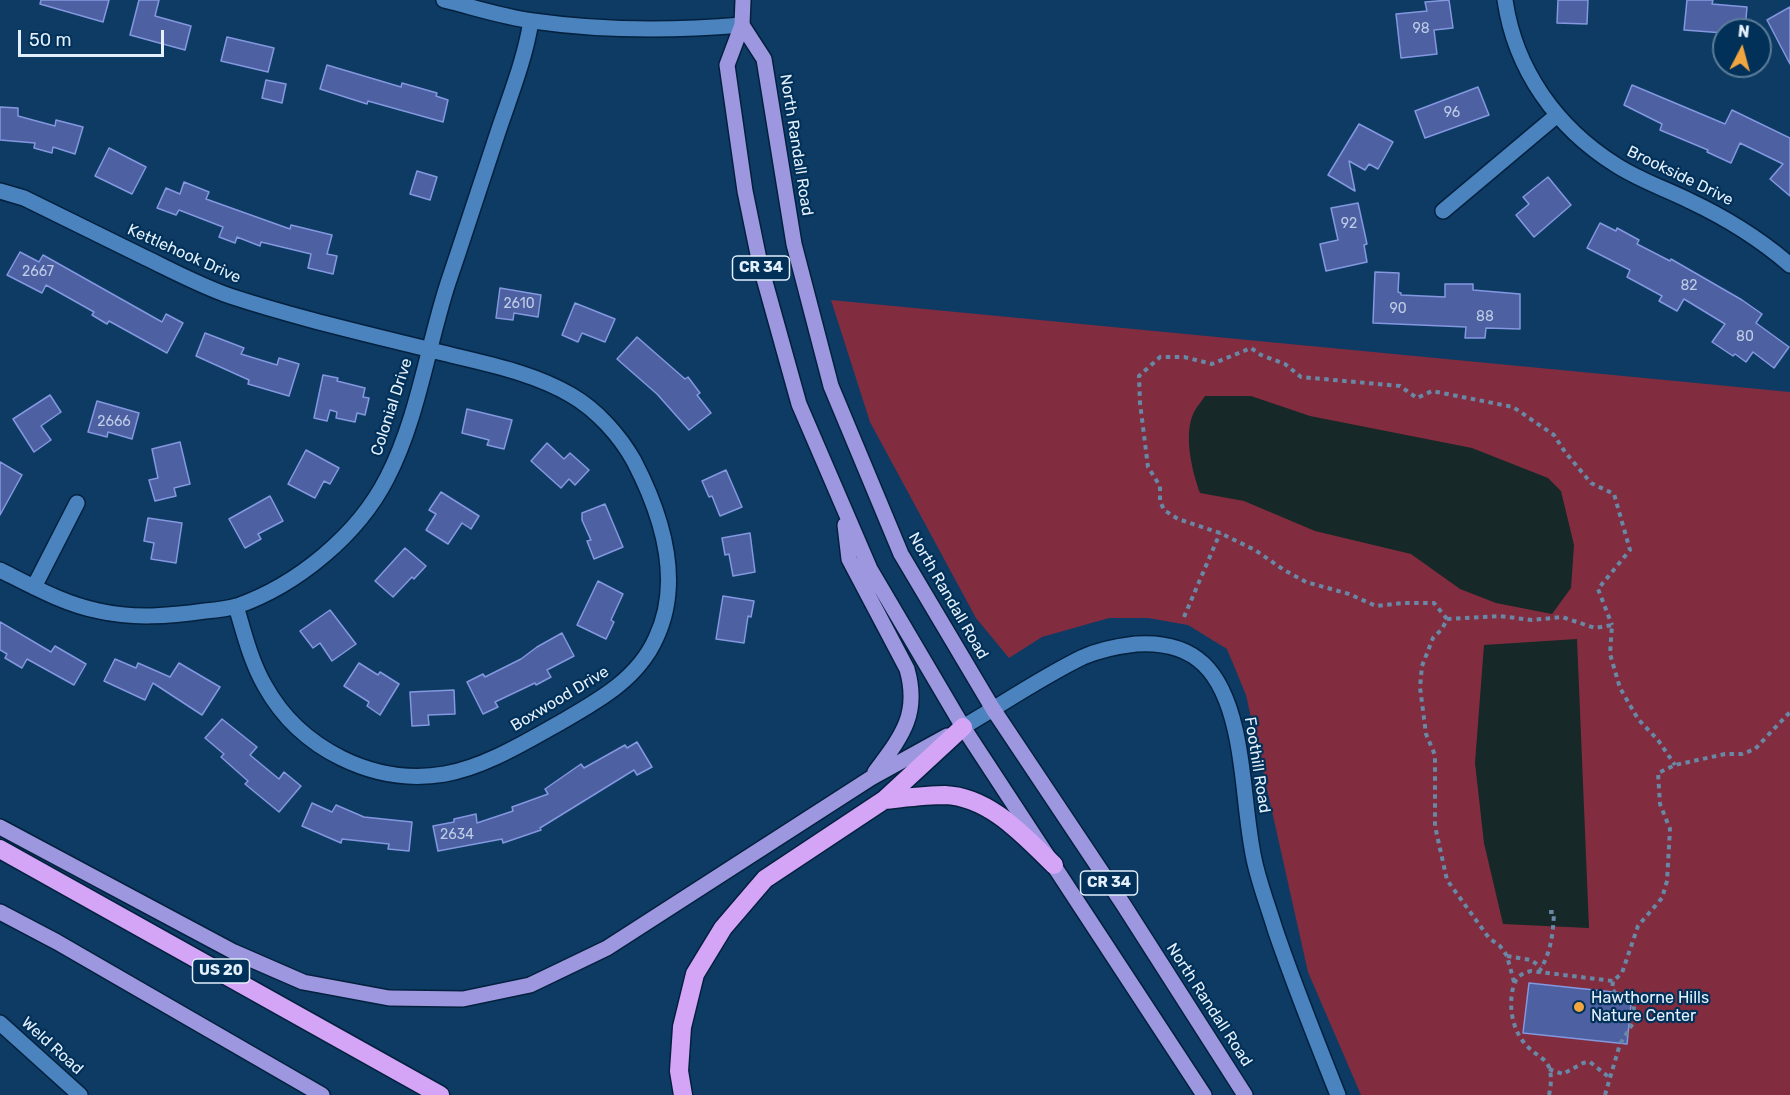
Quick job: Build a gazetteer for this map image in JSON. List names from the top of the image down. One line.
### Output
{"streets":{"highway":["US 20"],"main road":["North Randall Road","CR 34"],"street":["Brookside Drive","Kettlehook Drive","Colonial Drive","Boxwood Drive","Foothill Road","Weld Road"]},"crossings":[["North Randall Road","CR 34"],["North Randall Road","Foothill Road"],["Kettlehook Drive","Colonial Drive"],["Kettlehook Drive","Boxwood Drive"],["CR 34","Foothill Road"],["Colonial Drive","Boxwood Drive"]],"places":["Hawthorne Hills Nature Center"],"house_numbers":["98","96","92","2667","82","2610","90","88","80","2666","2634"],"scale_bar":"50 m","north":"top"}
